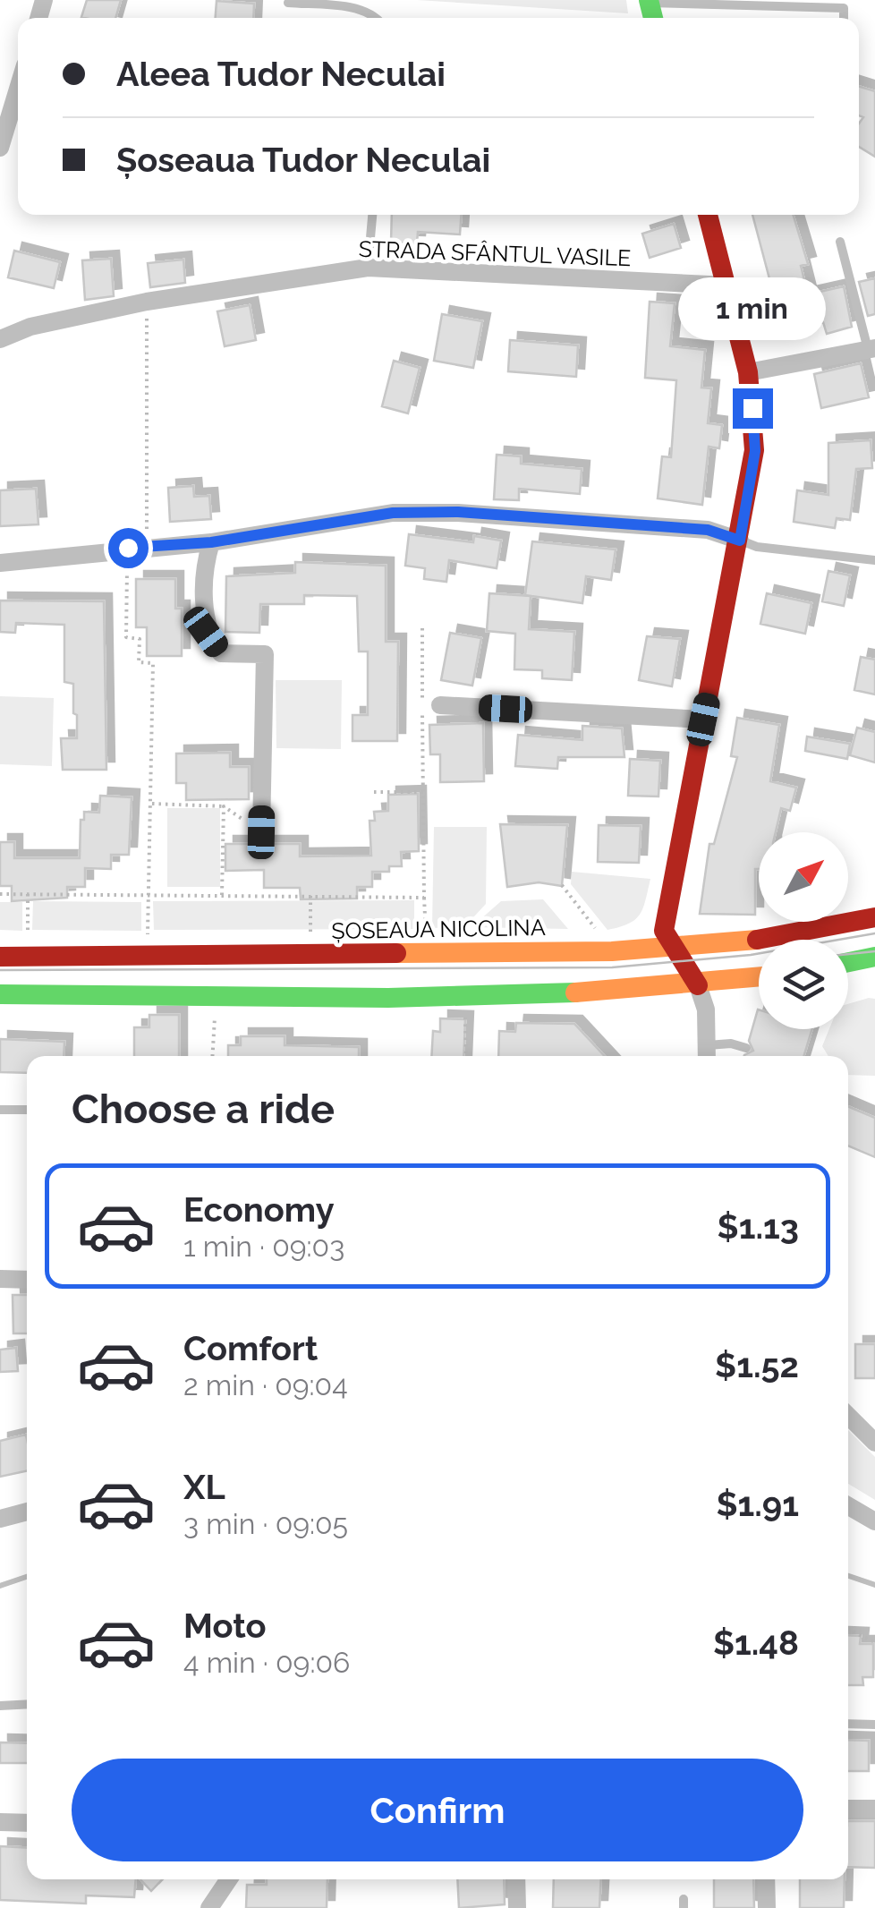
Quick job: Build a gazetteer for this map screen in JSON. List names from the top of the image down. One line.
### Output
{"streets":{"main road":["ȘOSEAUA NICOLINA"],"street":["STRADA SFÂNTUL VASILE"]},"north":"top right","page":{"banner":["Aleea Tudor Neculai","Șoseaua Tudor Neculai"],"bubble":"1 min","heading":"Choose a ride","list":[{"name":"Economy","note":"1 min · 09:03","value":"$1.13"},{"name":"Comfort","note":"2 min · 09:04","value":"$1.52"},{"name":"XL","note":"3 min · 09:05","value":"$1.91"},{"name":"Moto","note":"4 min · 09:06","value":"$1.48"}],"buttons":"Confirm"}}
